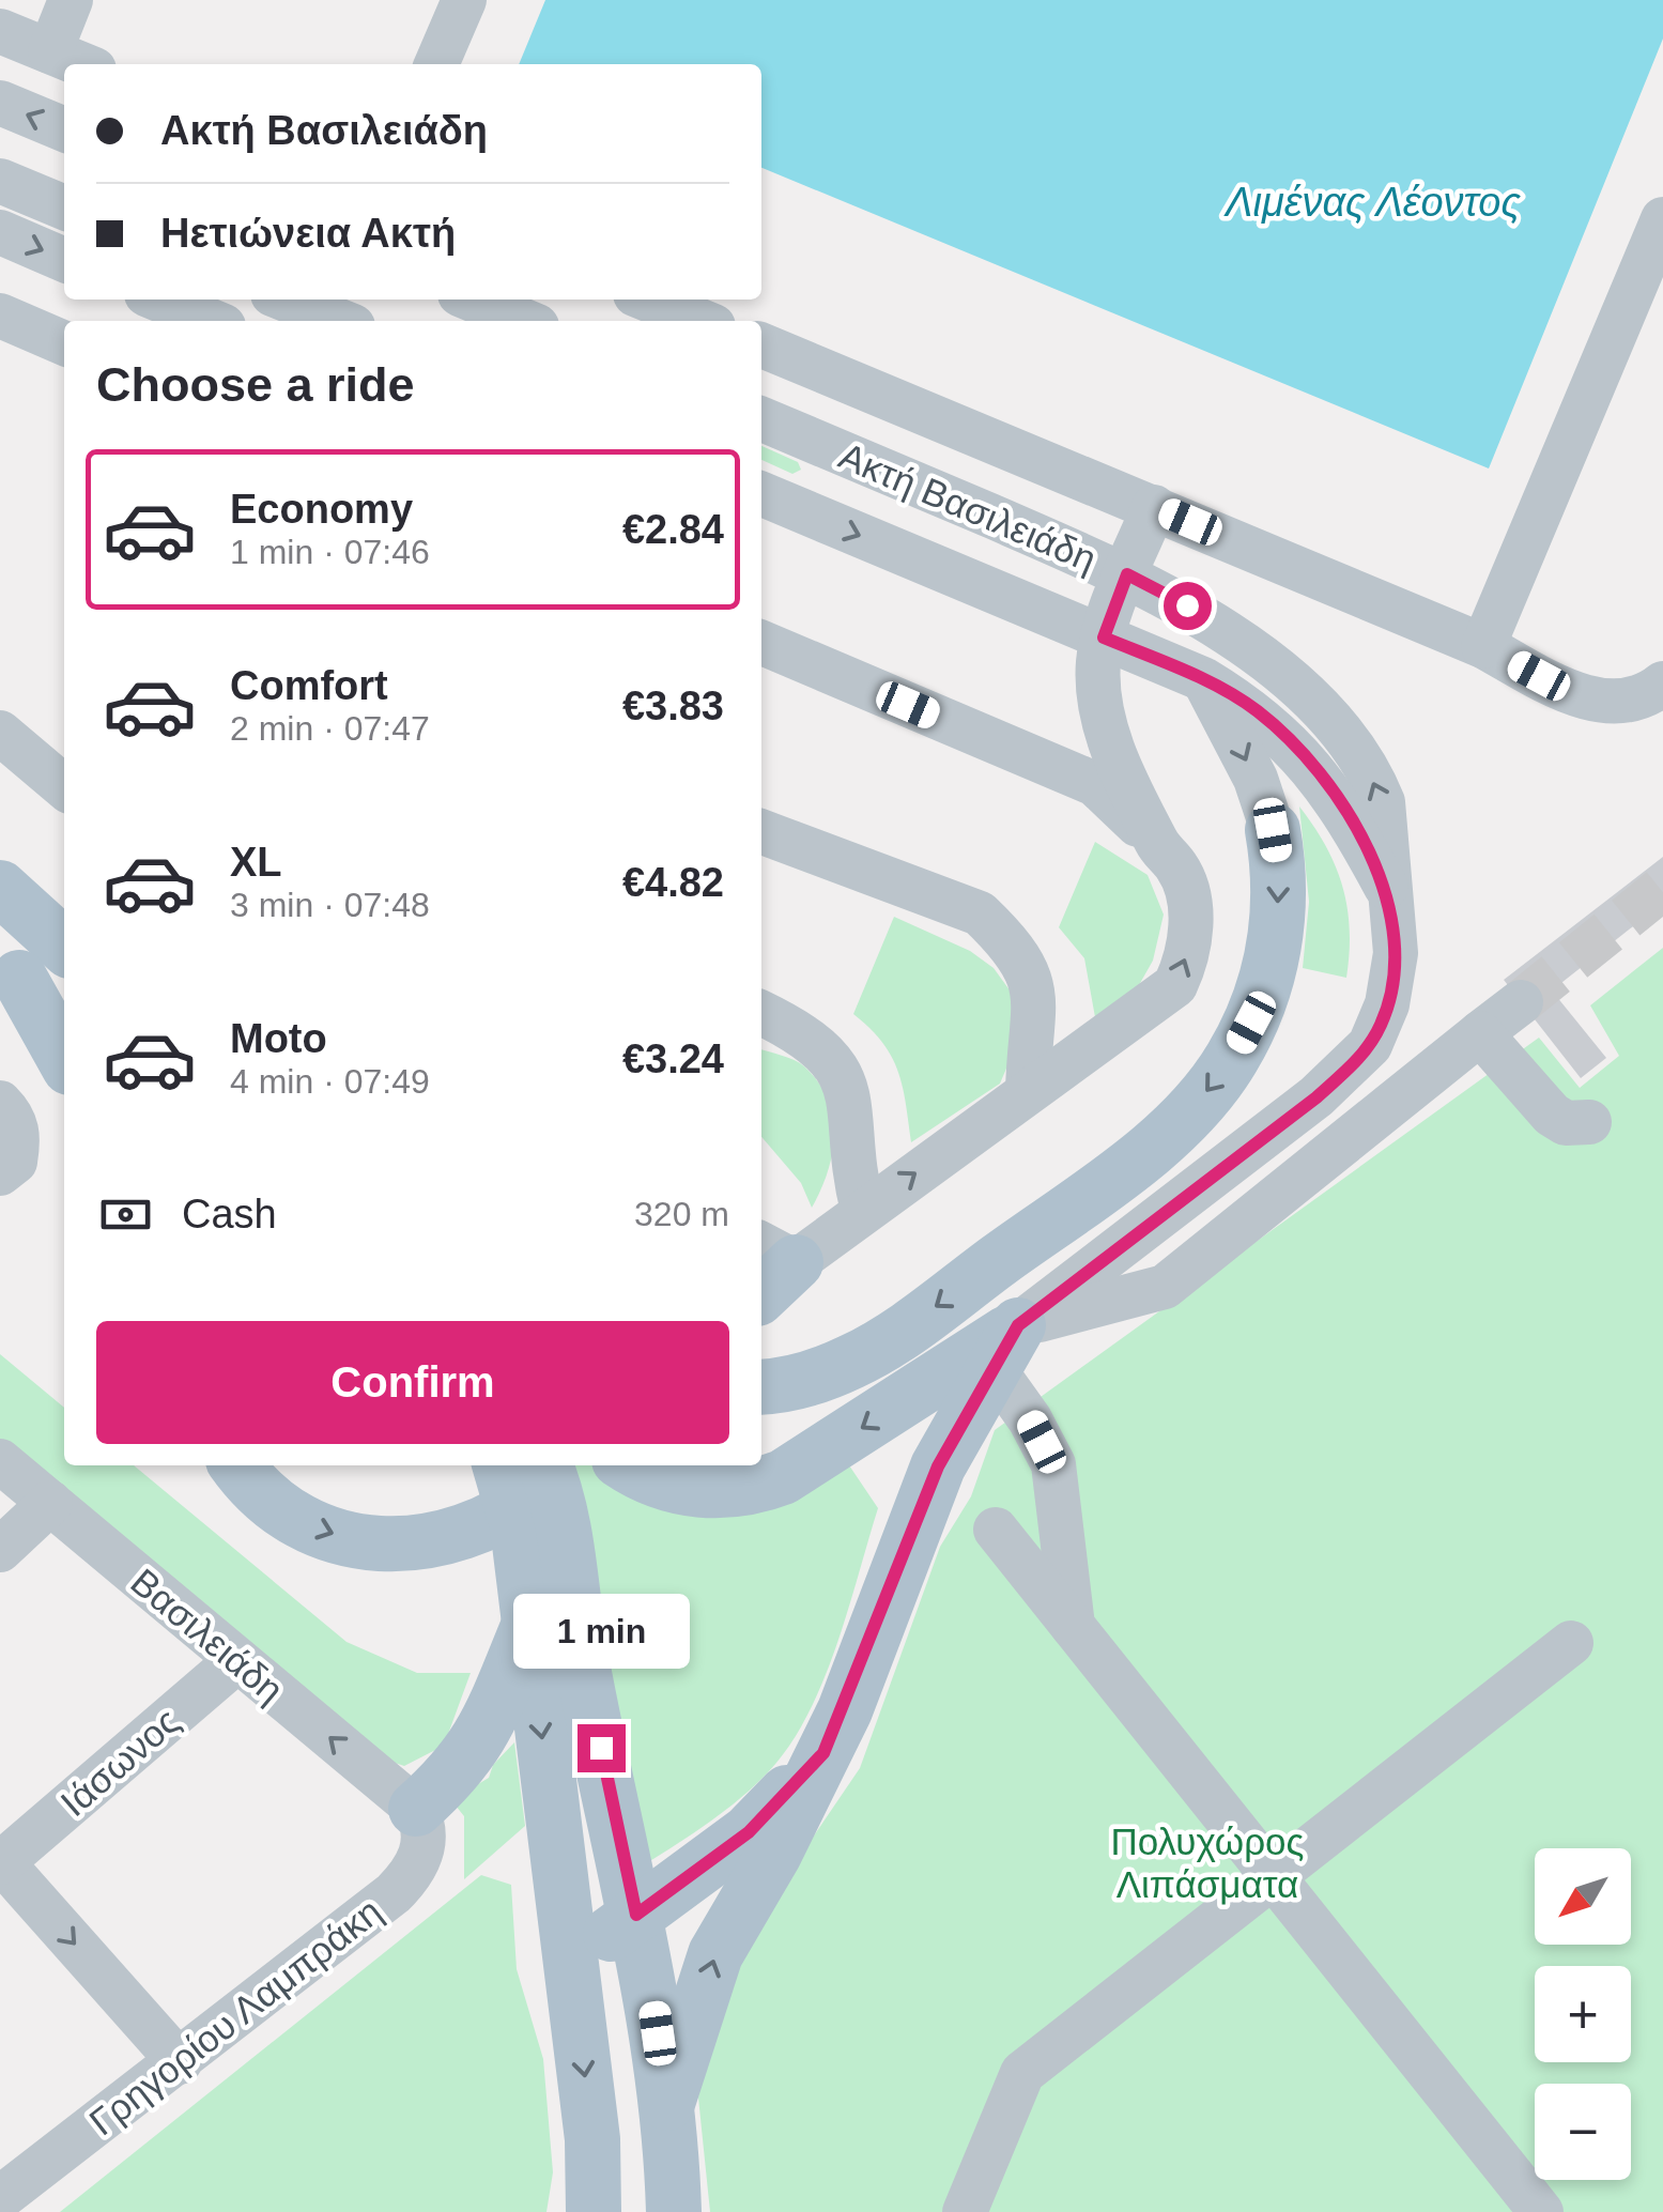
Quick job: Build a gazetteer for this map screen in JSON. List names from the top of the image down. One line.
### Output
{"streets":{"street":["Ακτή Βασιλειάδη","Βασιλειάδη","Ιάσωνος","Γρηγορίου Λαμπράκη"]},"crossings":[["Βασιλειάδη","Ιάσωνος"],["Βασιλειάδη","Γρηγορίου Λαμπράκη"]],"water":["Λιμένας Λέοντος"],"parks":["Πολυχώρος Λιπάσματα"],"north":"bottom left","page":{"banner":["Ακτή Βασιλειάδη","Ηετιώνεια Ακτή"],"heading":"Choose a ride","list":[{"name":"Economy","note":"1 min · 07:46","value":"€2.84"},{"name":"Comfort","note":"2 min · 07:47","value":"€3.83"},{"name":"XL","note":"3 min · 07:48","value":"€4.82"},{"name":"Moto","note":"4 min · 07:49","value":"€3.24"}],"pay":["Cash","320 m"],"buttons":"Confirm","bubble":"1 min","map_buttons":["+","−"]}}
